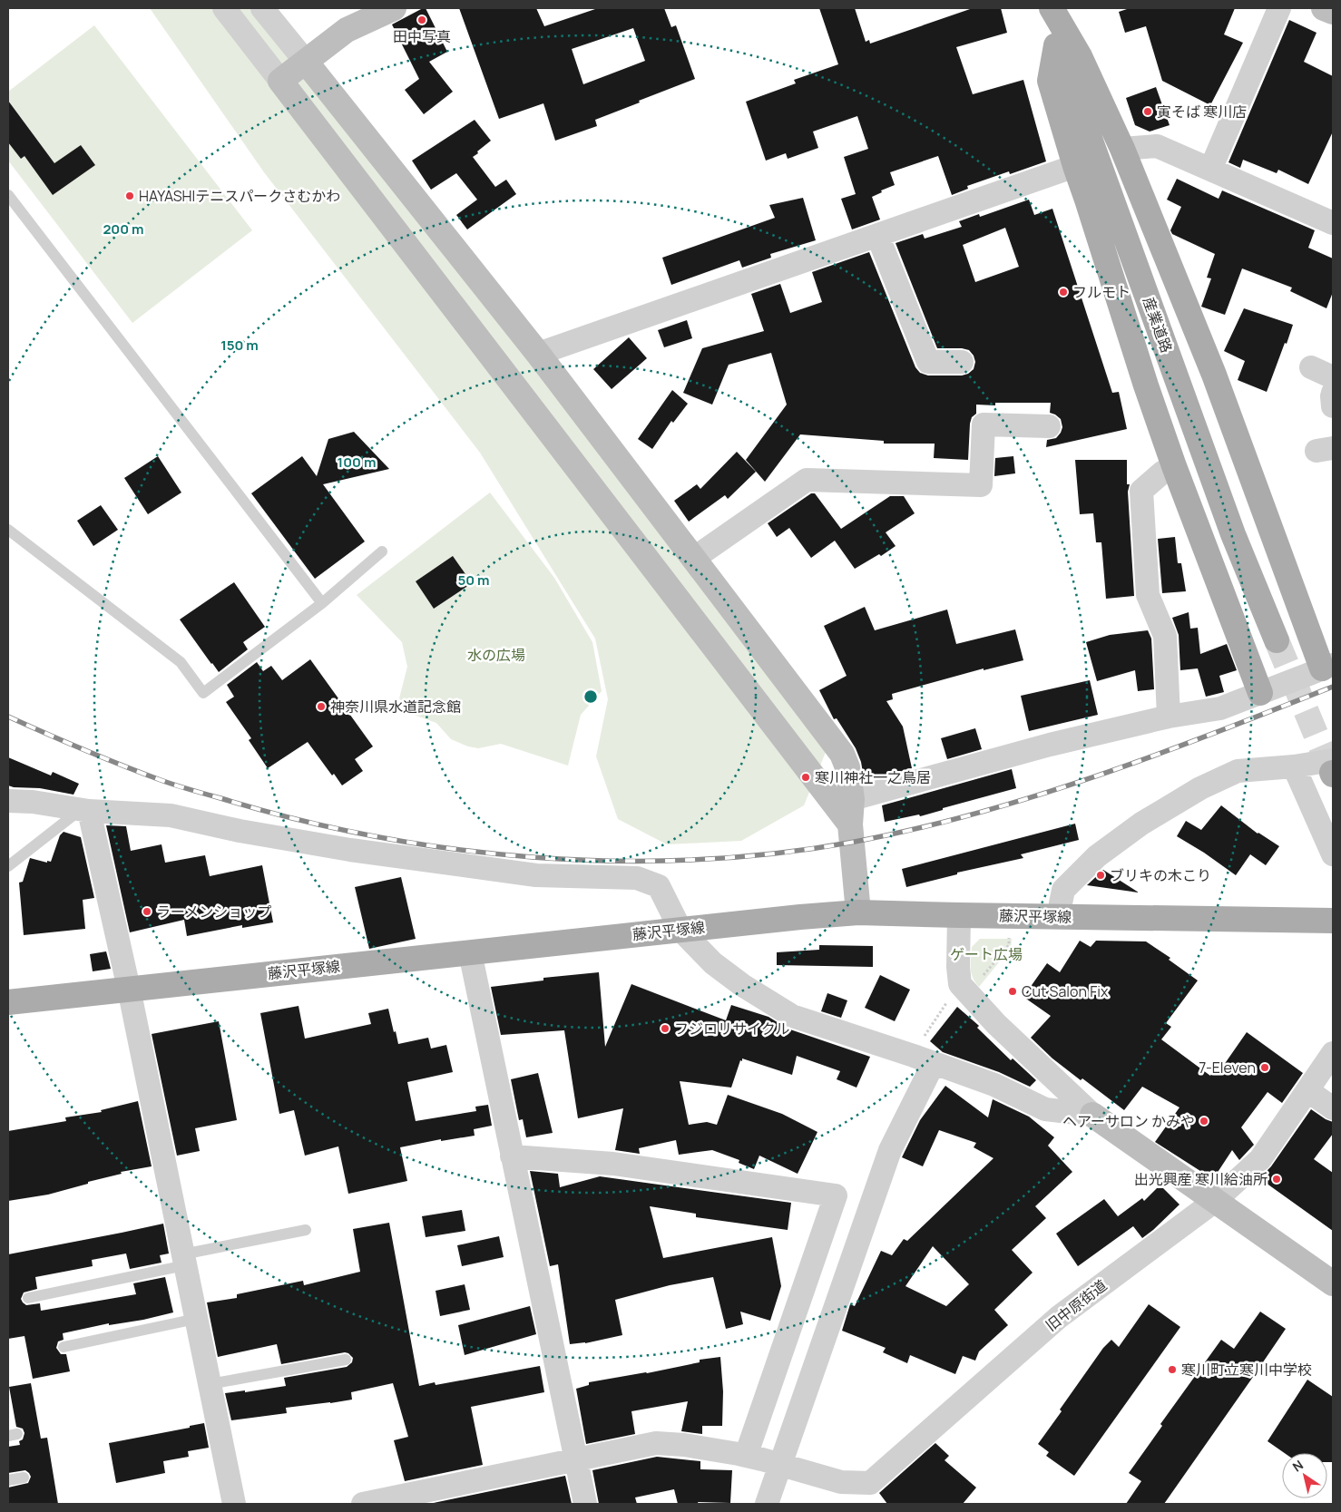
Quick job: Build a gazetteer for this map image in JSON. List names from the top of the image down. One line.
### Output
{"streets":{"main road":["産業道路","藤沢平塚線"],"street":["旧中原街道"]},"parks":["水の広場","ゲート広場"],"places":["田中写真","寅そば 寒川店","HAYASHIテニスパークさむかわ","フルモト","神奈川県水道記念館","寒川神社一之鳥居","ブリキの木こり","ラーメンショップ","Cut Salon Fix","フジロリサイクル","7-Eleven","ヘアーサロン かみや","出光興産 寒川給油所","寒川町立寒川中学校"],"north":"top left","rings":["200 m","150 m","100 m","50 m"]}
